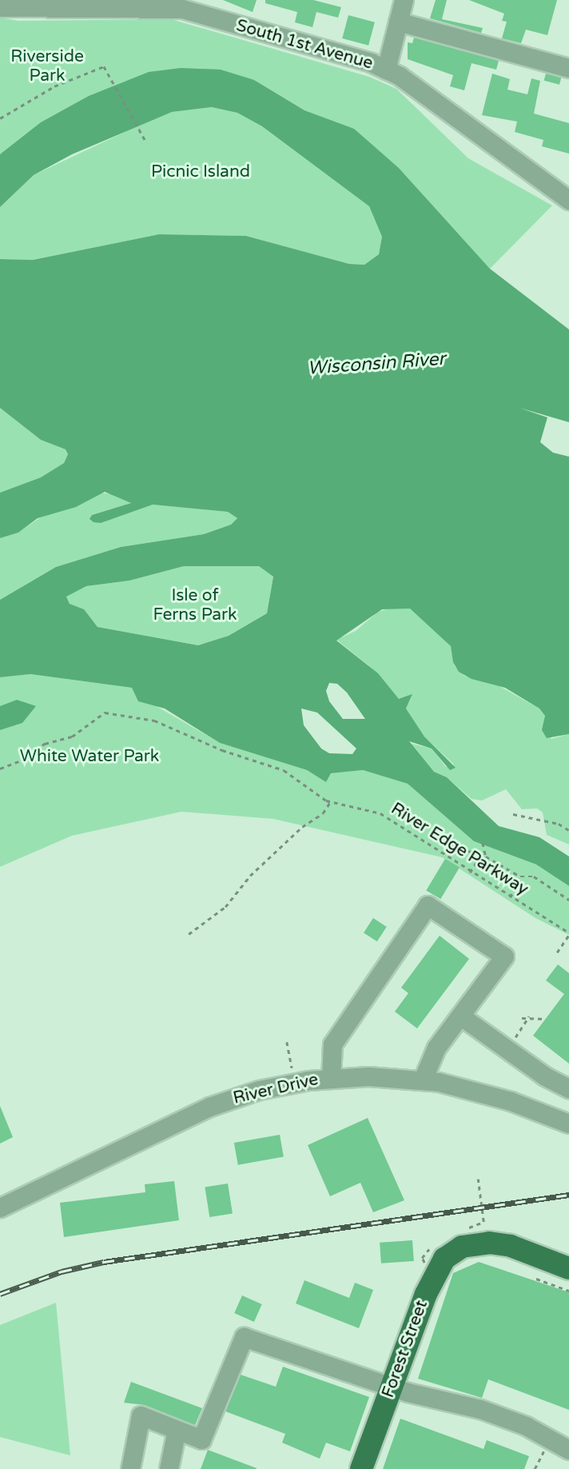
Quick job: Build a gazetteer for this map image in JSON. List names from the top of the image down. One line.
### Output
{"streets":{"main road":["Forest Street"],"street":["South 1st Avenue","River Drive"],"path":["River Edge Parkway"]},"water":["Wisconsin River"],"parks":["Riverside Park","Picnic Island","Isle of Ferns Park","White Water Park"]}
